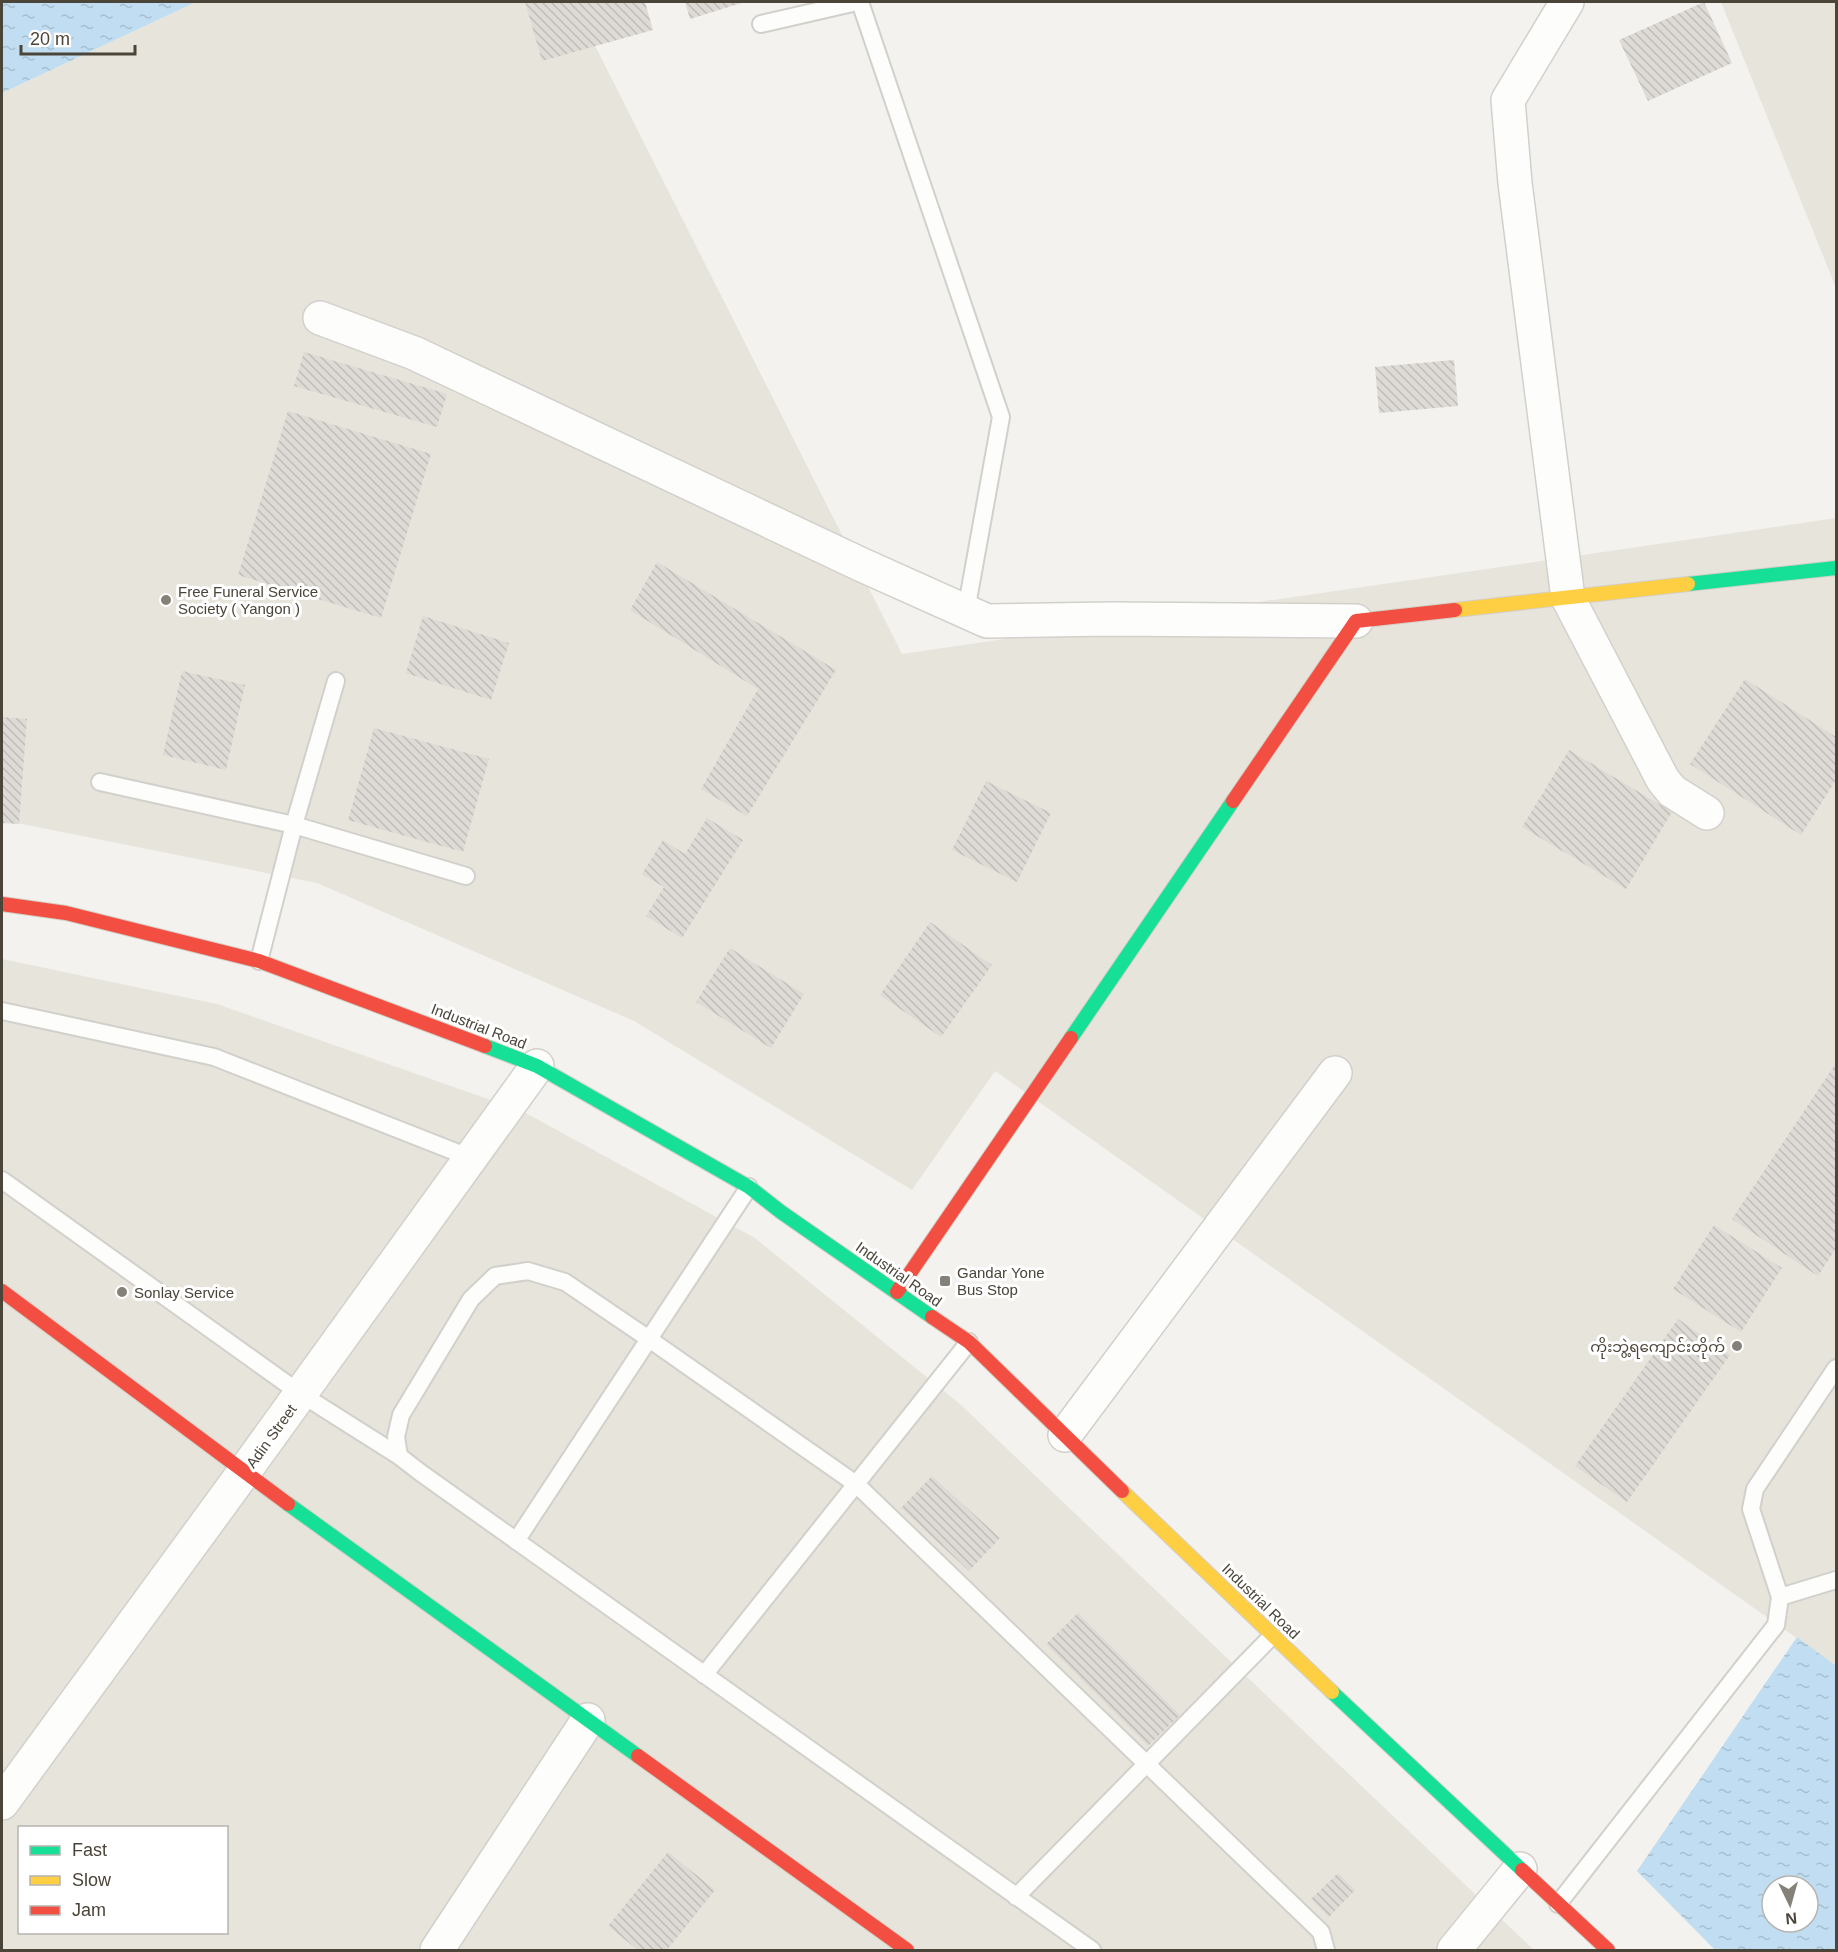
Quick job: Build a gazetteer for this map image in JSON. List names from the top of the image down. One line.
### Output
{"streets":{"street":["Industrial Road","Adin Street"]},"crossings":[["Industrial Road","Adin Street"]],"places":{"other":["Free Funeral Service Society ( Yangon )","Sonlay Service","ကိုးဘွဲ့ရကျောင်းတိုက်"],"transit":["Gandar Yone Bus Stop"]},"legend":["Fast","Slow","Jam"],"scale_bar":"20 m","north":"bottom"}
